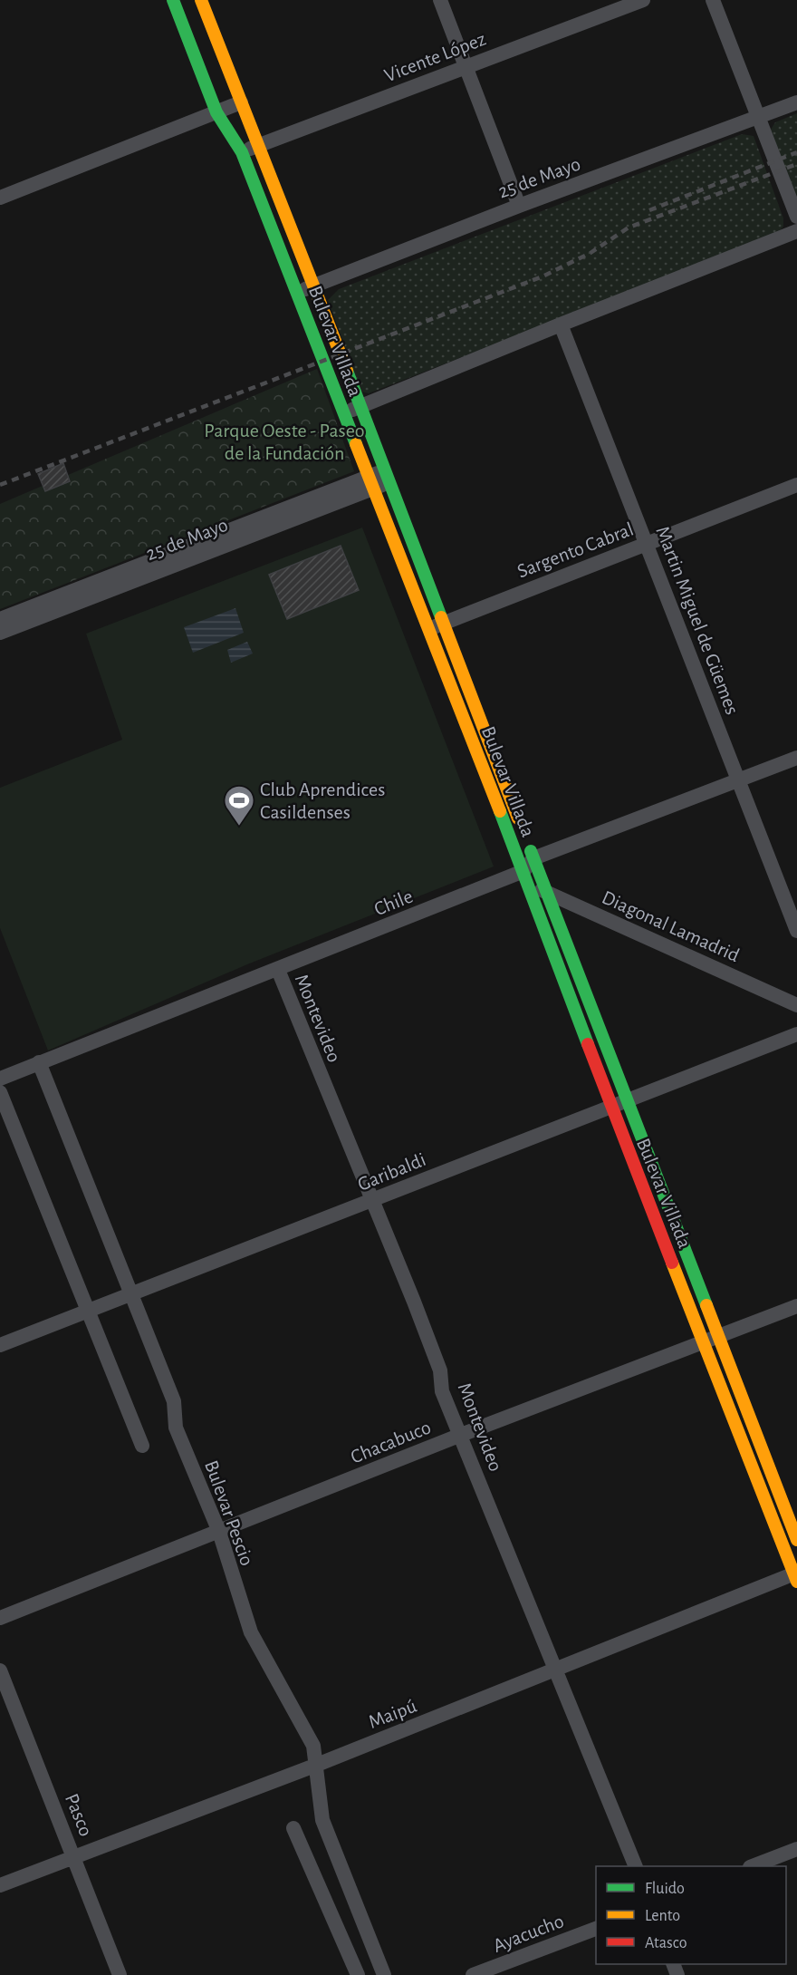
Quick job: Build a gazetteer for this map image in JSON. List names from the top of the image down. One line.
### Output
{"streets":{"main road":["Bulevar Villada"],"street":["Vicente López","25 de Mayo","Sargento Cabral","Martin Miguel de Güemes","Chile","Diagonal Lamadrid","Montevideo","Garibaldi","Chacabuco","Bulevar Pescio","Maipú","Pasco","Ayacucho"]},"crossings":[["Vicente López","Bulevar Villada"],["25 de Mayo","Bulevar Villada"],["Bulevar Villada","Sargento Cabral"],["Bulevar Villada","Chile"],["Bulevar Villada","Diagonal Lamadrid"],["Bulevar Villada","Garibaldi"],["Bulevar Villada","Chacabuco"],["Bulevar Villada","Maipú"],["Sargento Cabral","Martin Miguel de Güemes"],["Chile","Diagonal Lamadrid"],["Chile","Montevideo"],["Chile","Bulevar Pescio"],["Montevideo","Garibaldi"],["Montevideo","Chacabuco"],["Montevideo","Maipú"],["Garibaldi","Bulevar Pescio"],["Chacabuco","Bulevar Pescio"],["Bulevar Pescio","Maipú"],["Maipú","Pasco"]],"parks":["Parque Oeste - Paseo de la Fundación"],"places":{"sports":["Club Aprendices Casildenses"]},"legend":["Fluido","Lento","Atasco"]}
